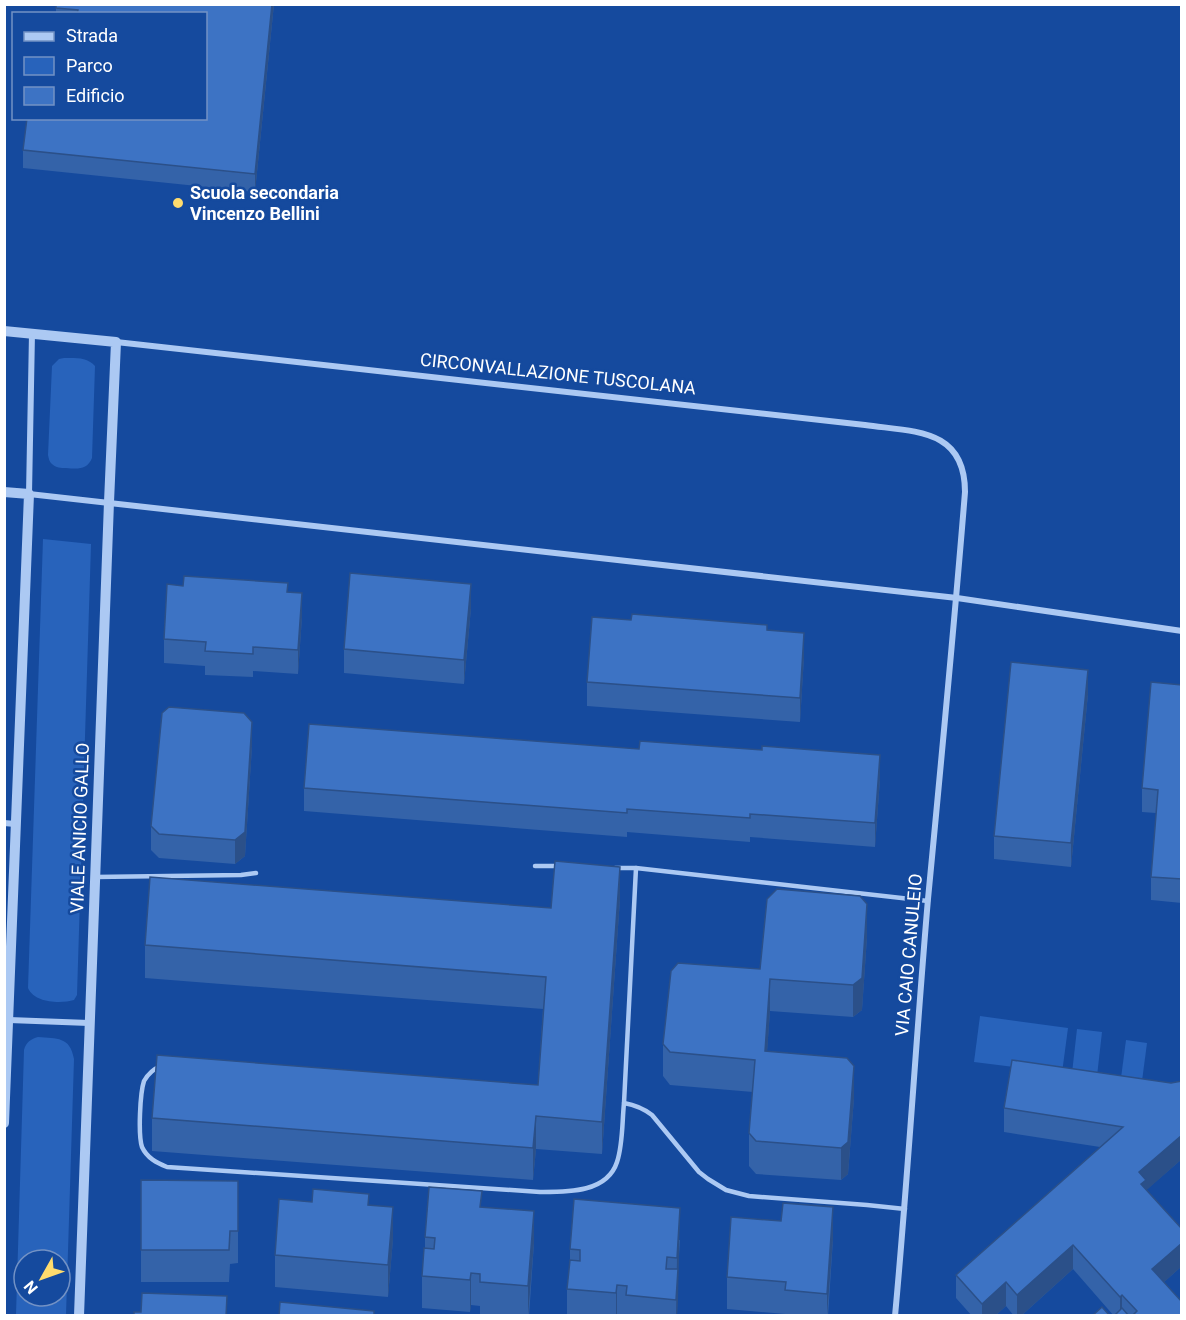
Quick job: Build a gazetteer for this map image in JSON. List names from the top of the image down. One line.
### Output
{"streets":{"street":["CIRCONVALLAZIONE TUSCOLANA","VIALE ANICIO GALLO","VIA CAIO CANULEIO"]},"crossings":[["CIRCONVALLAZIONE TUSCOLANA","VIALE ANICIO GALLO"],["CIRCONVALLAZIONE TUSCOLANA","VIA CAIO CANULEIO"]],"places":["Scuola secondaria Vincenzo Bellini"],"legend":["Strada","Parco","Edificio"],"north":"bottom left"}
